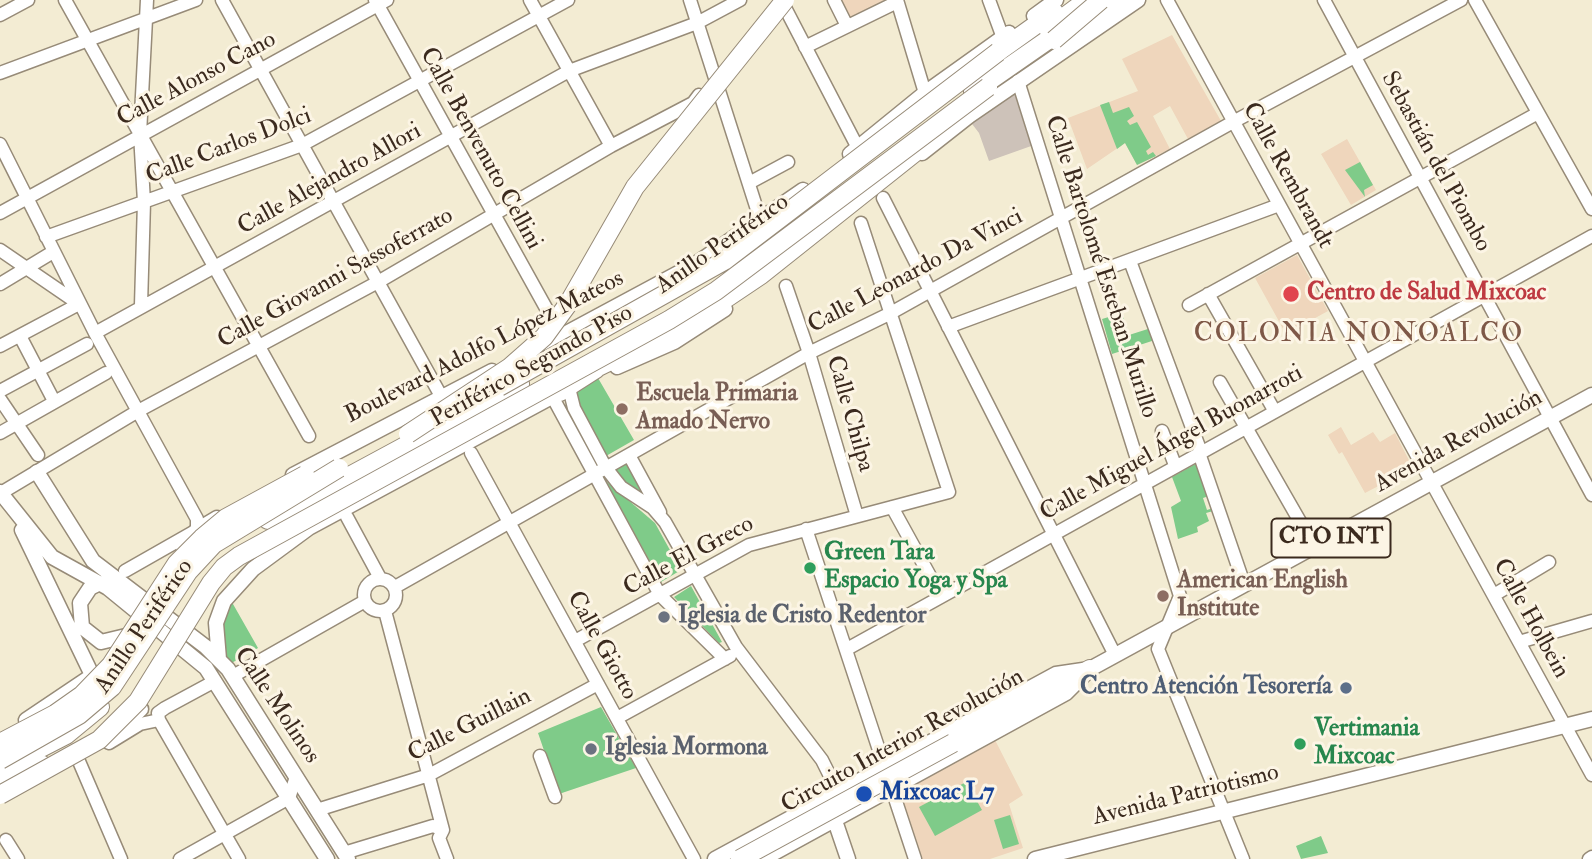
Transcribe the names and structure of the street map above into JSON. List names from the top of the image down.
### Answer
{
  "streets": {
    "highway": [
      "Anillo Periférico",
      "Periférico Segundo Piso",
      "CTO INT",
      "Circuito Interior Revolución"
    ],
    "main road": [
      "Boulevard Adolfo López Mateos",
      "Avenida Revolución",
      "Calle Molinos",
      "Avenida Patriotismo"
    ],
    "street": [
      "Calle Alonso Cano",
      "Calle Carlos Dolci",
      "Calle Benvenuto Cellini",
      "Sebastián del Piombo",
      "Calle Rembrandt",
      "Calle Alejandro Allori",
      "Calle Bartolomé Esteban Murillo",
      "Calle Leonardo Da Vinci",
      "Calle Giovanni Sassoferrato",
      "Calle Chilpa",
      "Calle Miguel Ángel Buonarroti",
      "Calle El Greco",
      "Calle Holbein",
      "Calle Giotto",
      "Calle Guillain"
    ]
  },
  "crossings": [
    ["Calle Alonso Cano", "Calle Benvenuto Cellini"],
    ["Calle Carlos Dolci", "Calle Benvenuto Cellini"],
    ["Calle Benvenuto Cellini", "Calle Alejandro Allori"],
    ["Calle Benvenuto Cellini", "Calle Giovanni Sassoferrato"],
    ["Calle Benvenuto Cellini", "Boulevard Adolfo López Mateos"],
    ["Sebastián del Piombo", "Calle Leonardo Da Vinci"],
    ["Sebastián del Piombo", "Avenida Revolución"],
    ["Sebastián del Piombo", "Calle Miguel Ángel Buonarroti"],
    ["Calle Rembrandt", "Calle Leonardo Da Vinci"],
    ["Calle Rembrandt", "Avenida Revolución"],
    ["Calle Rembrandt", "Calle Miguel Ángel Buonarroti"],
    ["Calle Rembrandt", "Calle Holbein"],
    ["Anillo Periférico", "Periférico Segundo Piso"],
    ["Calle Bartolomé Esteban Murillo", "Calle Leonardo Da Vinci"],
    ["Calle Bartolomé Esteban Murillo", "Avenida Revolución"],
    ["Calle Bartolomé Esteban Murillo", "Calle Miguel Ángel Buonarroti"],
    ["Calle Bartolomé Esteban Murillo", "Avenida Patriotismo"],
    ["Calle Leonardo Da Vinci", "Calle Chilpa"],
    ["Calle Leonardo Da Vinci", "Calle El Greco"],
    ["Calle Leonardo Da Vinci", "Calle Giotto"],
    ["Calle Giovanni Sassoferrato", "Calle Molinos"],
    ["Boulevard Adolfo López Mateos", "Periférico Segundo Piso"],
    ["Calle Chilpa", "Calle El Greco"],
    ["Avenida Revolución", "Calle Holbein"],
    ["Avenida Revolución", "Circuito Interior Revolución"],
    ["Calle El Greco", "Calle Giotto"],
    ["Calle Holbein", "Avenida Patriotismo"],
    ["Calle Giotto", "Calle Guillain"],
    ["Calle Molinos", "Calle Guillain"]
  ],
  "districts": ["COLONIA NONOALCO"],
  "places": [
    "Centro de Salud Mixcoac",
    "Escuela Primaria Amado Nervo",
    "Green Tara Espacio Yoga y Spa",
    "American English Institute",
    "Iglesia de Cristo Redentor",
    "Centro Atención Tesorería",
    "Vertimania Mixcoac",
    "Iglesia Mormona",
    "Mixcoac L7"
  ]
}
